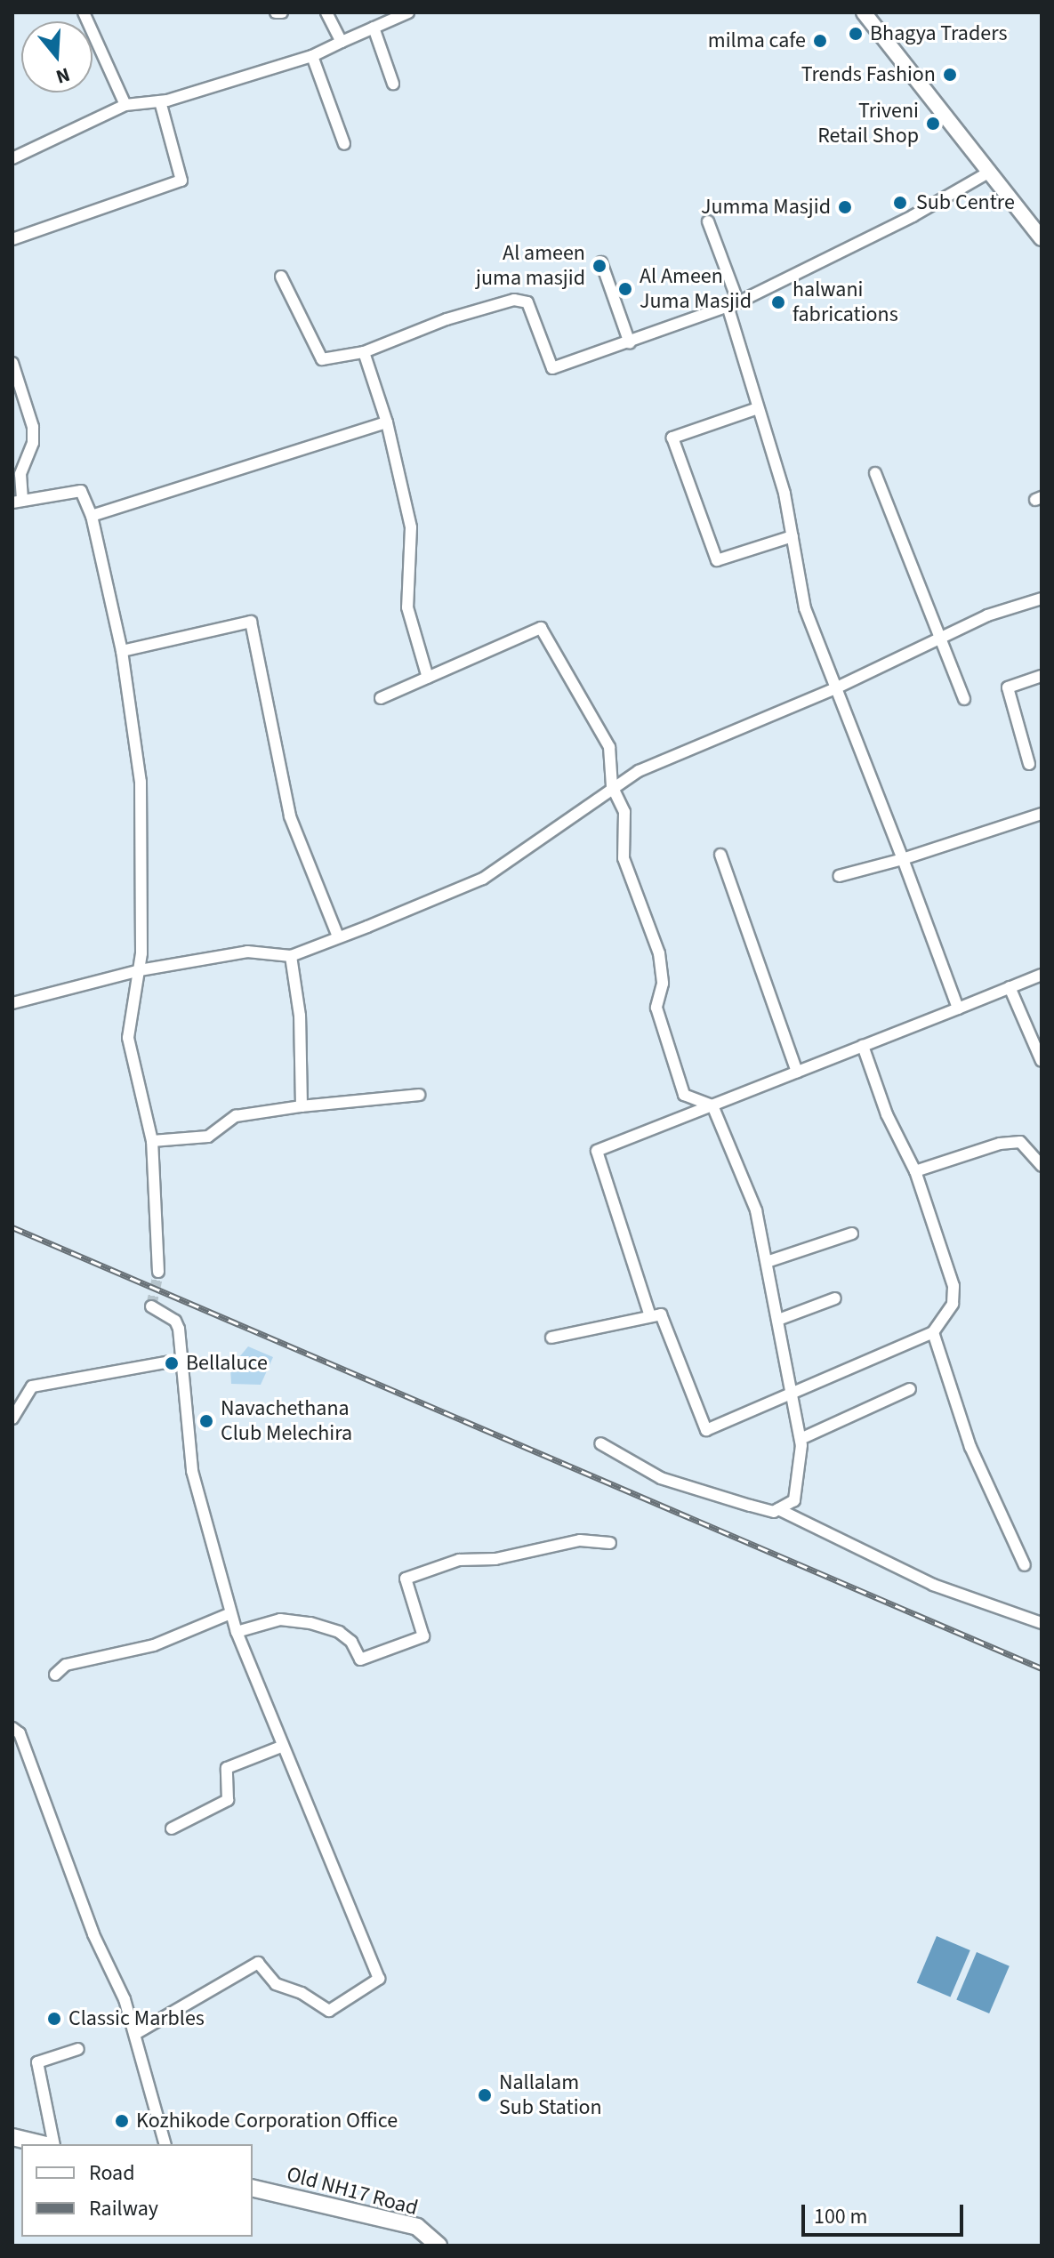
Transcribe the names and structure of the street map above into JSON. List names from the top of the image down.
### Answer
{
  "streets": {
    "main road": ["Old NH17 Road"]
  },
  "places": [
    "Bhagya Traders",
    "milma cafe",
    "Trends Fashion",
    "Triveni Retail Shop",
    "Sub Centre",
    "Jumma Masjid",
    "Al ameen juma masjid",
    "Al Ameen Juma Masjid",
    "halwani fabrications",
    "Bellaluce",
    "Navachethana Club Melechira",
    "Classic Marbles",
    "Nallalam Sub Station",
    "Kozhikode Corporation Office"
  ],
  "legend": ["Road", "Railway"],
  "scale_bar": "100 m",
  "north": "bottom"
}
